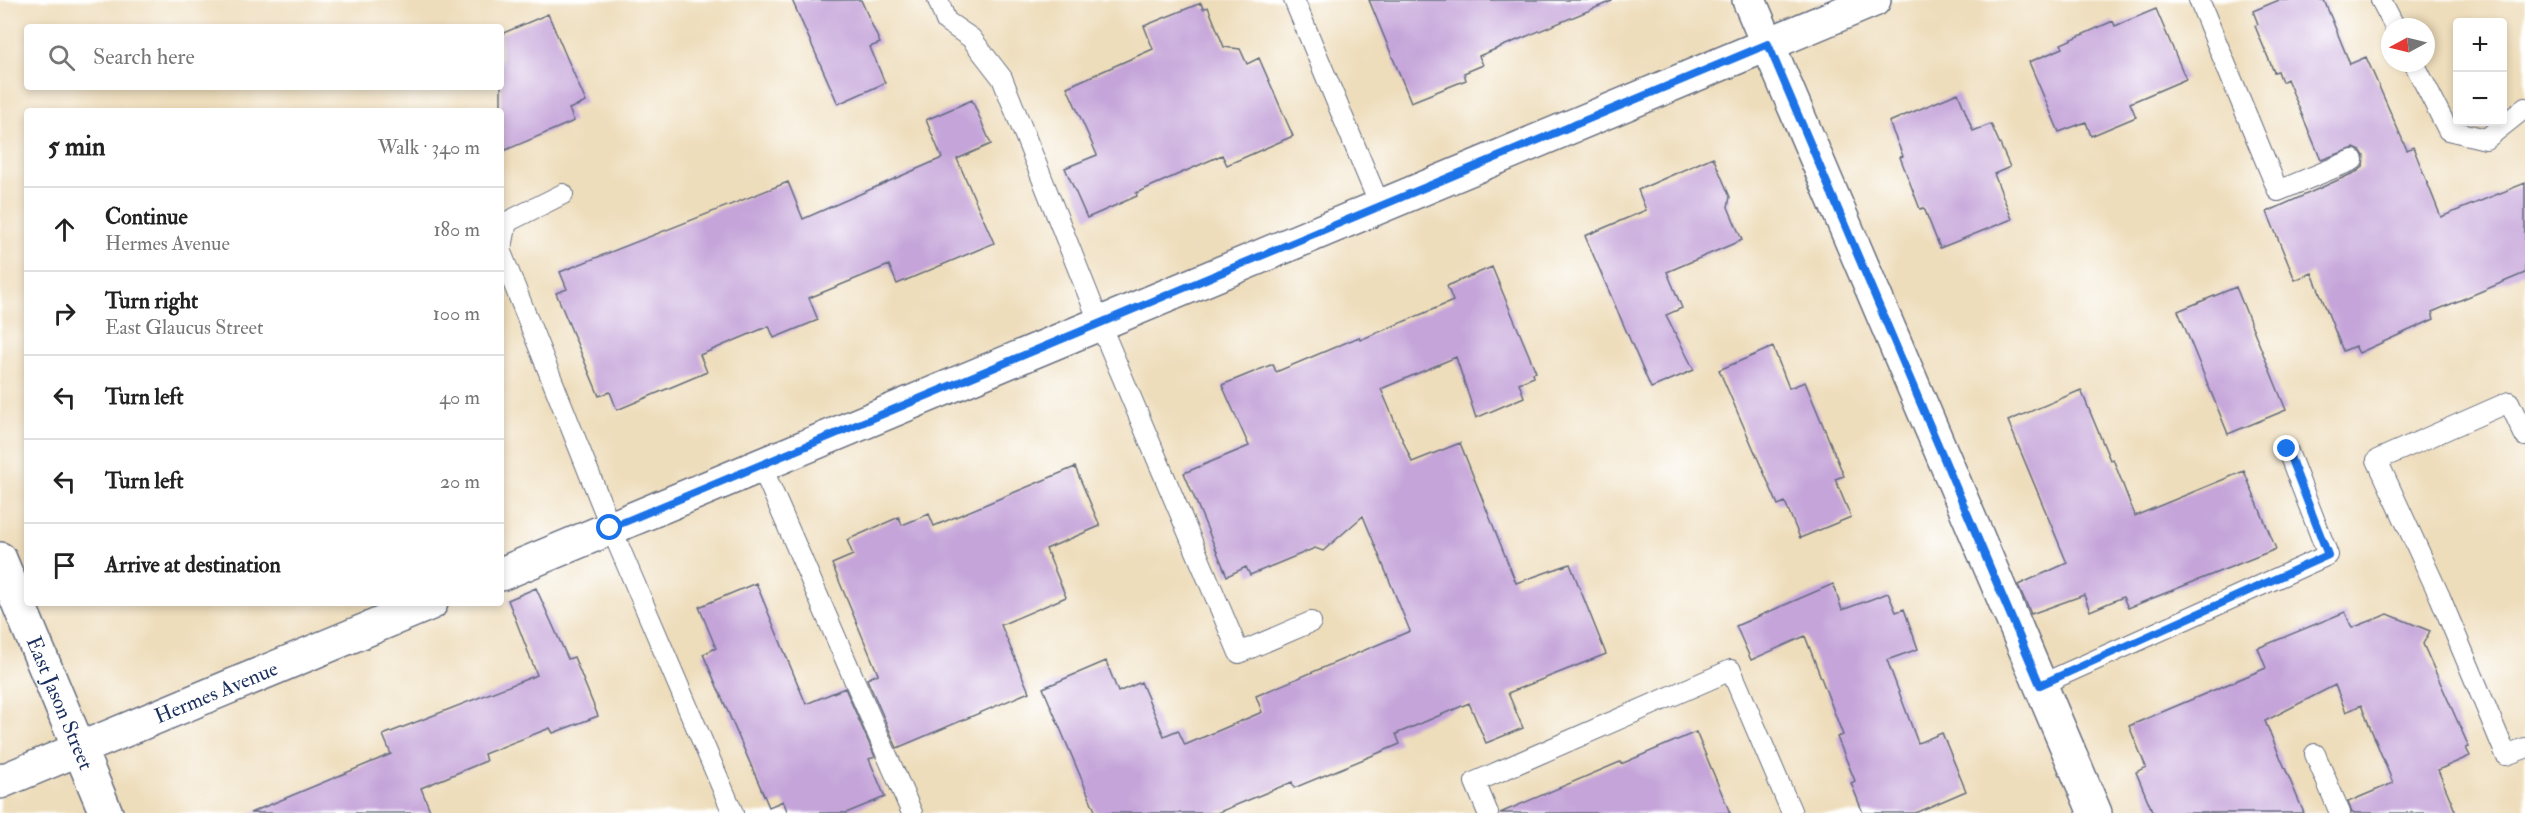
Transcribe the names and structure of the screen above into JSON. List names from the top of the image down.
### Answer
{
  "streets": {
    "street": ["Hermes Avenue", "East Jason Street"]
  },
  "crossings": [
    ["Hermes Avenue", "East Jason Street"]
  ],
  "north": "left",
  "page": {
    "map_buttons": ["+", "−"],
    "search": "Search here",
    "heading": ["5 min", "Walk · 340 m"],
    "list": [
      ["Continue", "Hermes Avenue", "180 m"],
      ["Turn right", "East Glaucus Street", "100 m"],
      ["Turn left", "40 m"],
      ["Turn left", "20 m"],
      "Arrive at destination"
    ]
  }
}
